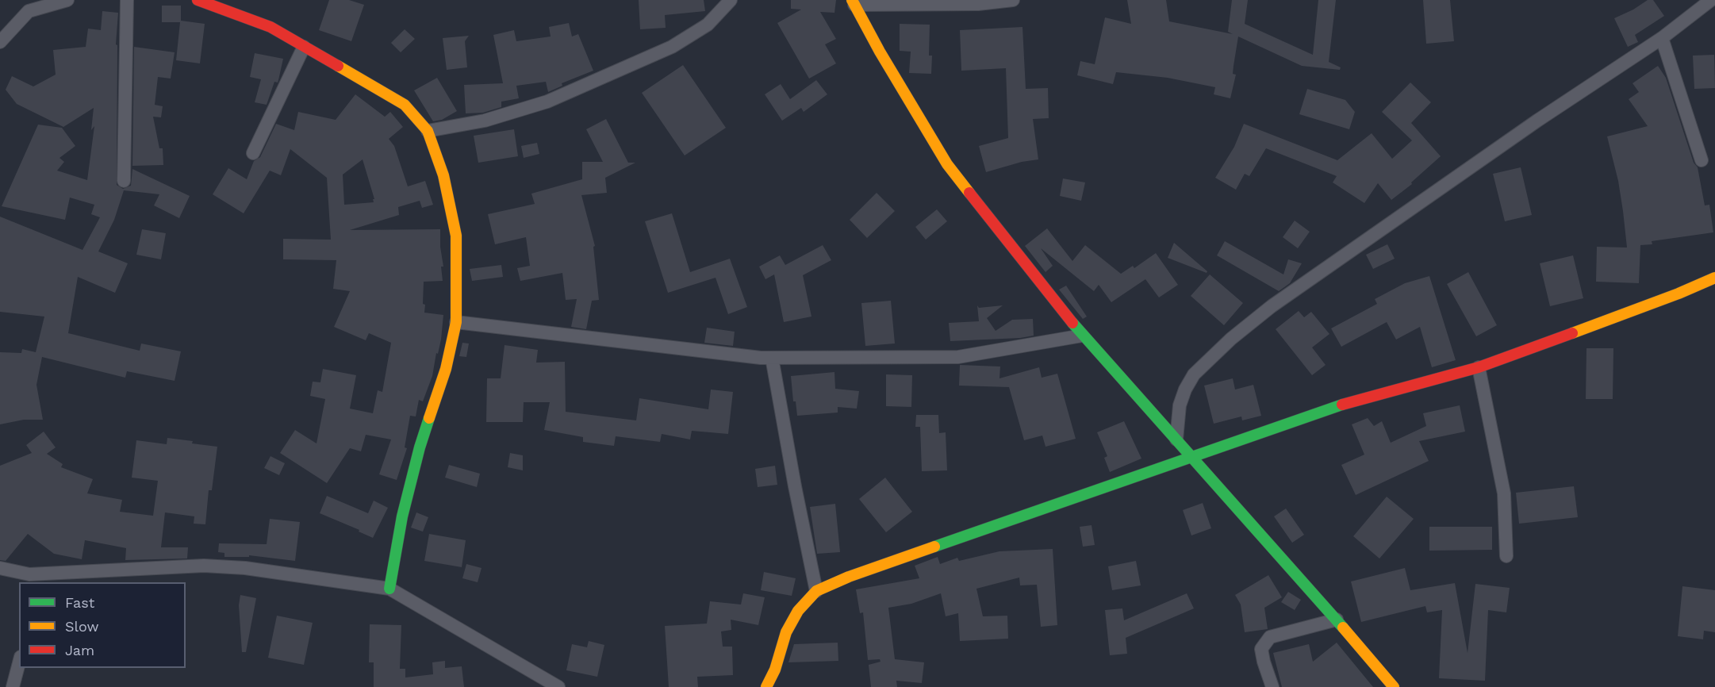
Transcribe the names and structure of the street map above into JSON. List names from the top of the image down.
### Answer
{
  "legend": ["Fast", "Slow", "Jam"]
}
